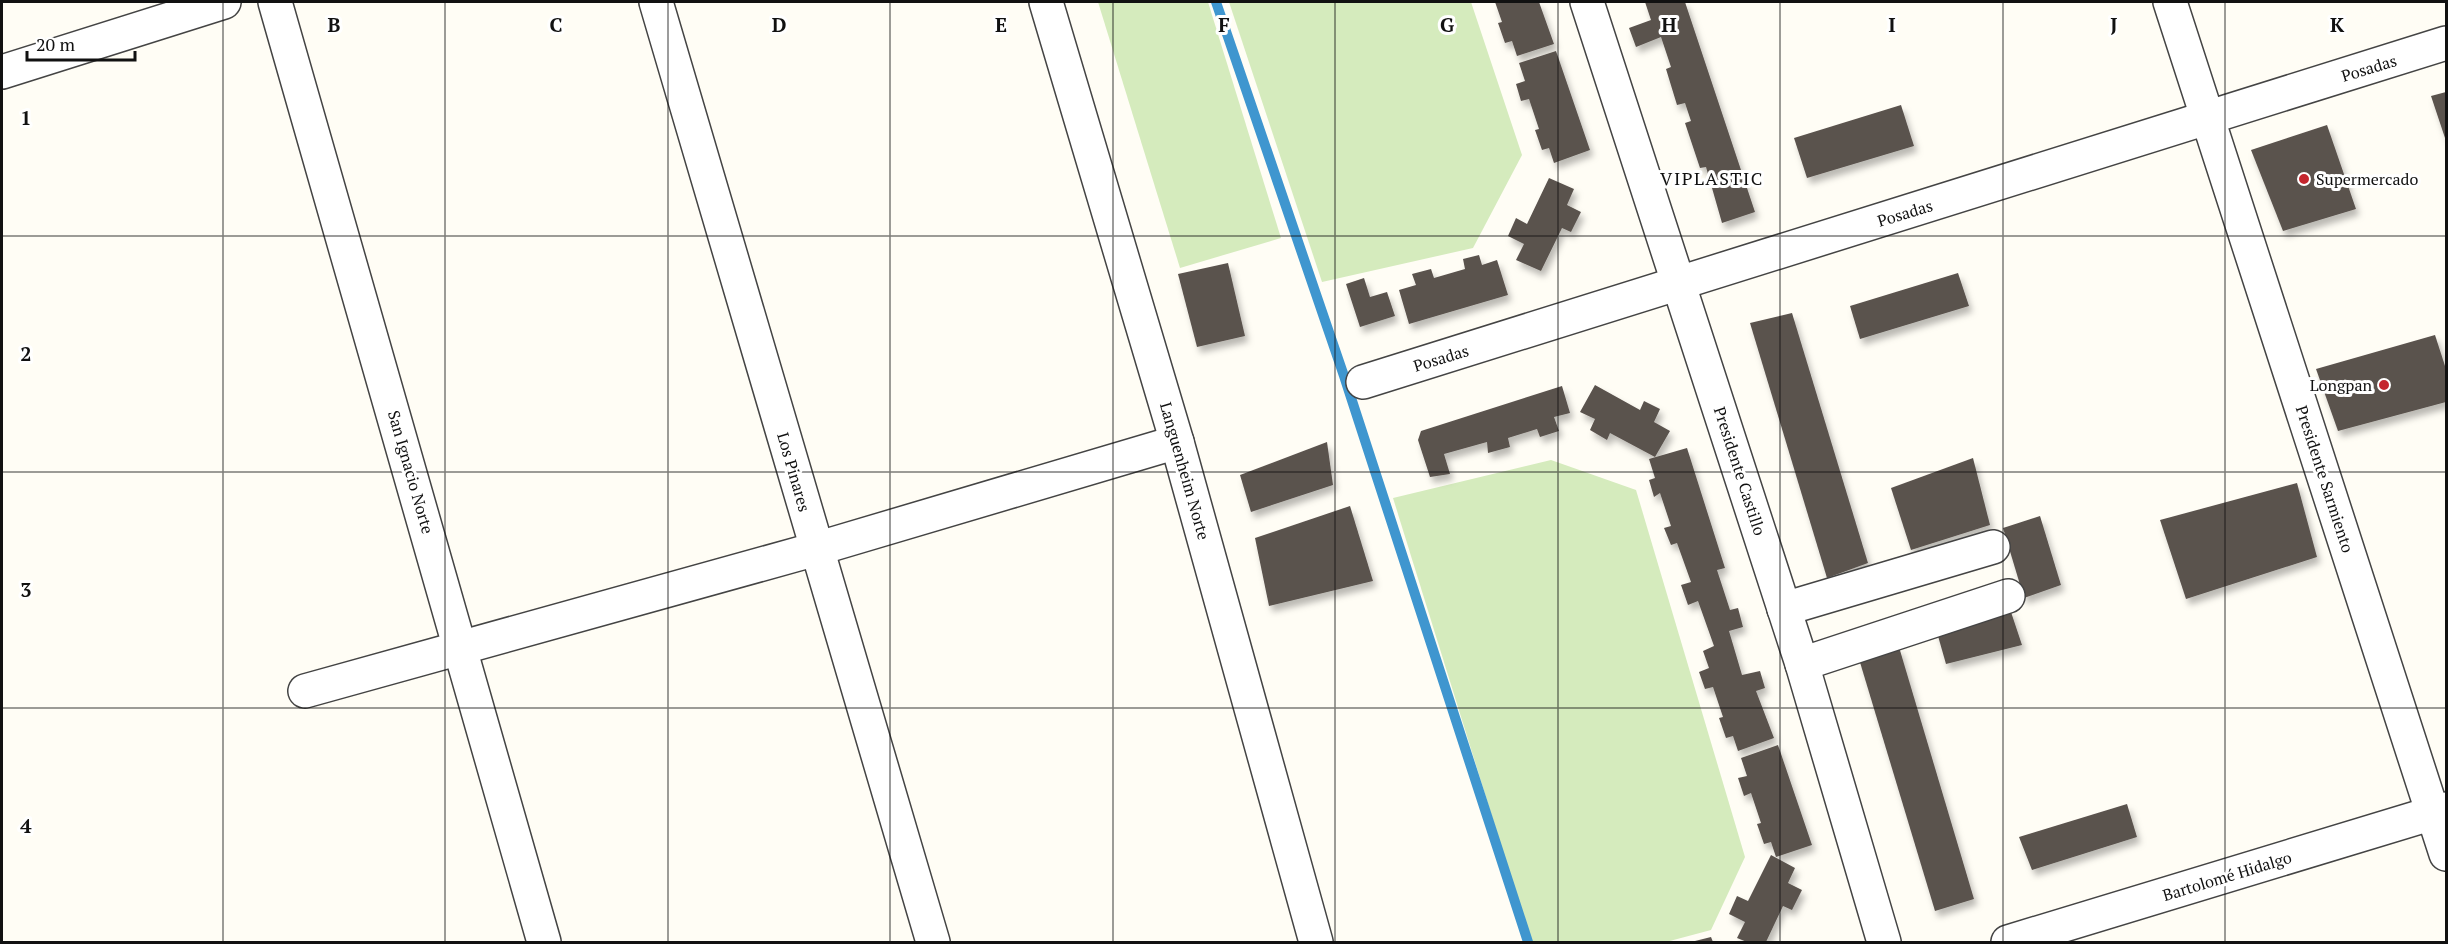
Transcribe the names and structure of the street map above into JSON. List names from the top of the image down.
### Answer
{
  "streets": {
    "street": [
      "Posadas",
      "Languenheim Norte",
      "Presidente Castillo",
      "San Ignacio Norte",
      "Los Pinares",
      "Presidente Sarmiento",
      "Bartolomé Hidalgo"
    ]
  },
  "crossings": [
    ["Posadas", "Presidente Castillo"],
    ["Posadas", "Presidente Sarmiento"],
    ["Presidente Sarmiento", "Bartolomé Hidalgo"]
  ],
  "districts": ["VIPLASTIC"],
  "places": ["Supermercado", "Longpan"],
  "scale_bar": "20 m",
  "grid": {
    "columns": [
      "B",
      "C",
      "D",
      "E",
      "F",
      "G",
      "H",
      "I",
      "J",
      "K"
    ],
    "rows": [
      "1",
      "2",
      "3",
      "4"
    ]
  }
}
